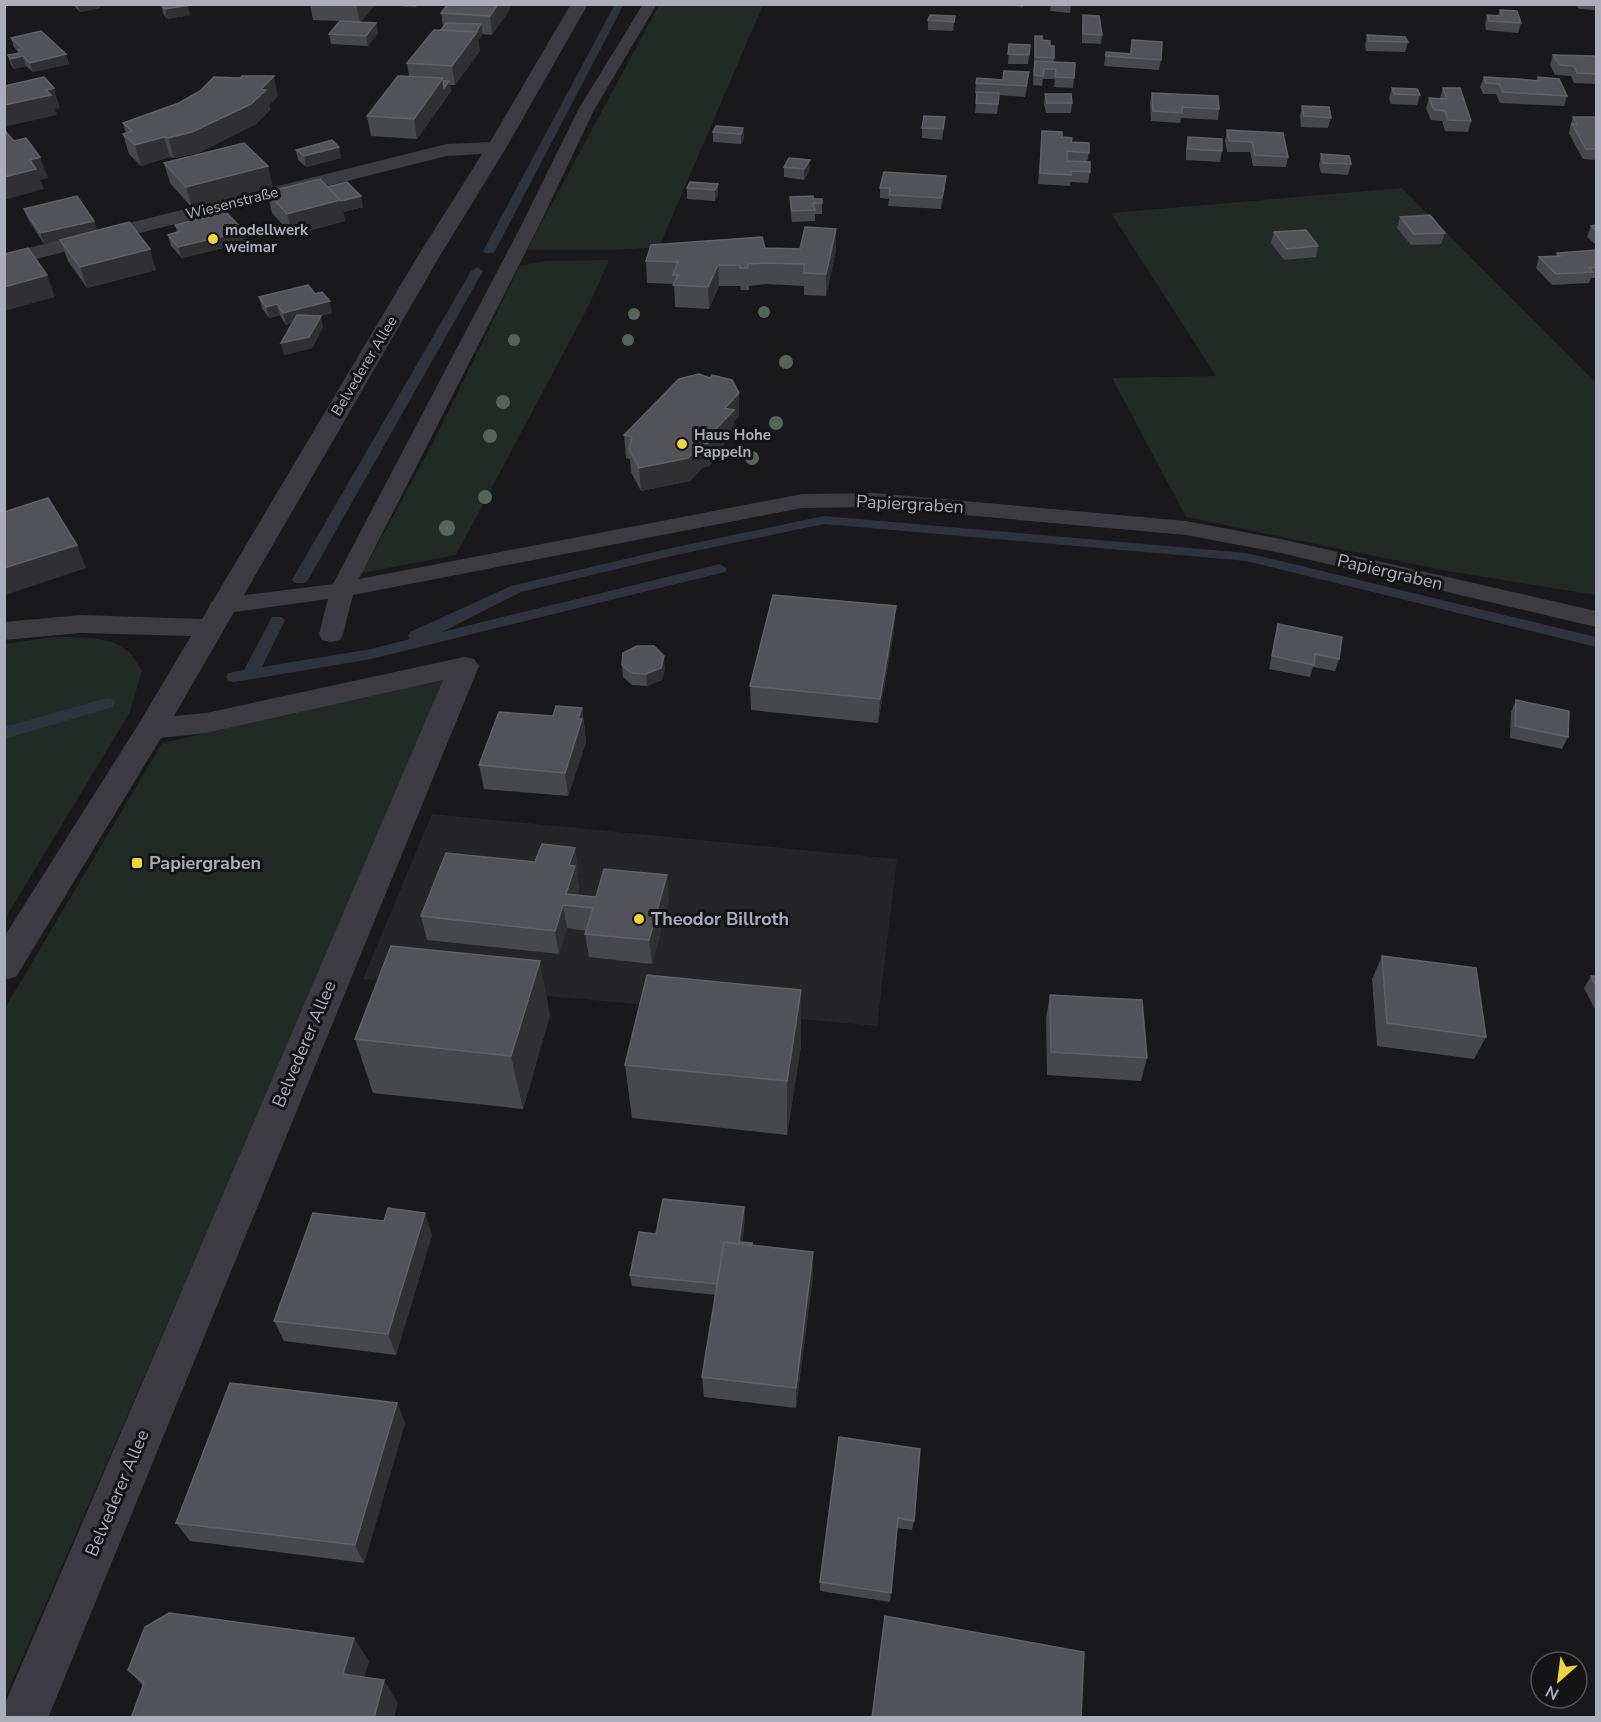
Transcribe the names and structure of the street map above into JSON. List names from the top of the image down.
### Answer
{
  "streets": {
    "street": ["Wiesenstraße", "Belvederer Allee", "Papiergraben"]
  },
  "crossings": [
    ["Wiesenstraße", "Belvederer Allee"],
    ["Belvederer Allee", "Papiergraben"]
  ],
  "places": {
    "other": ["modellwerk weimar", "Haus Hohe Pappeln", "Theodor Billroth"],
    "transit": ["Papiergraben"]
  },
  "north": "bottom left"
}
